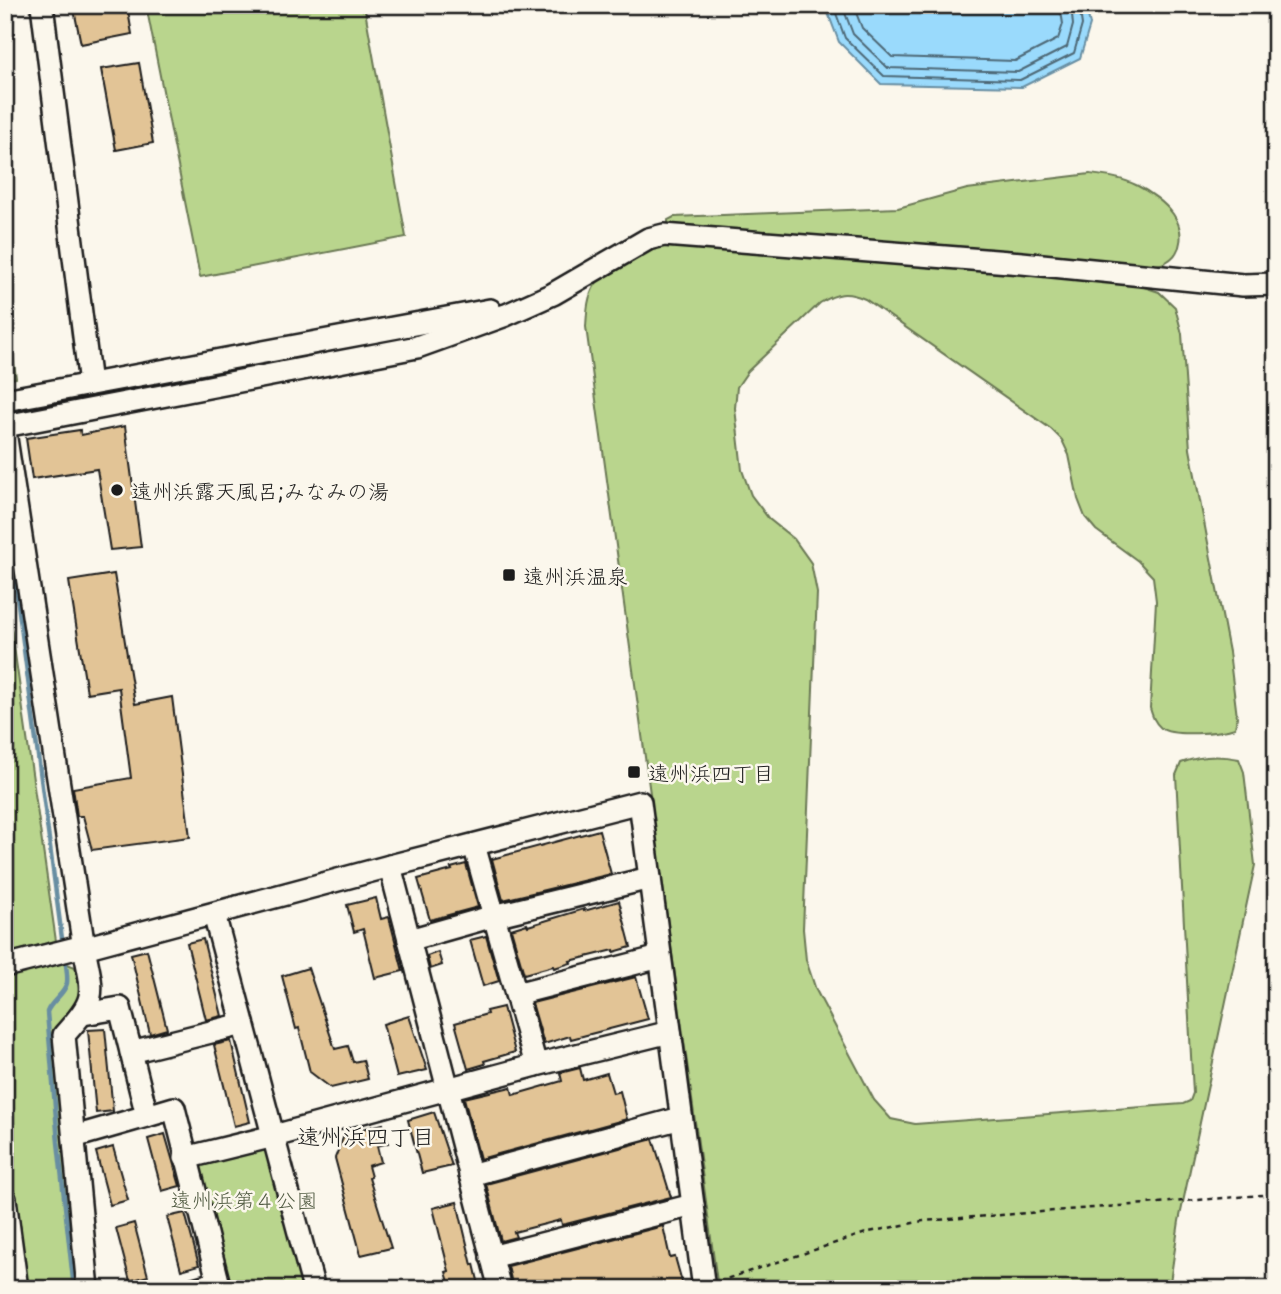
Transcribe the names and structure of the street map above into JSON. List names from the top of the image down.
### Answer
{
  "districts": ["遠州浜四丁目"],
  "parks": ["遠州浜第４公園"],
  "places": {
    "other": ["遠州浜露天風呂;みなみの湯"],
    "transit": ["遠州浜温泉", "遠州浜四丁目"]
  }
}
